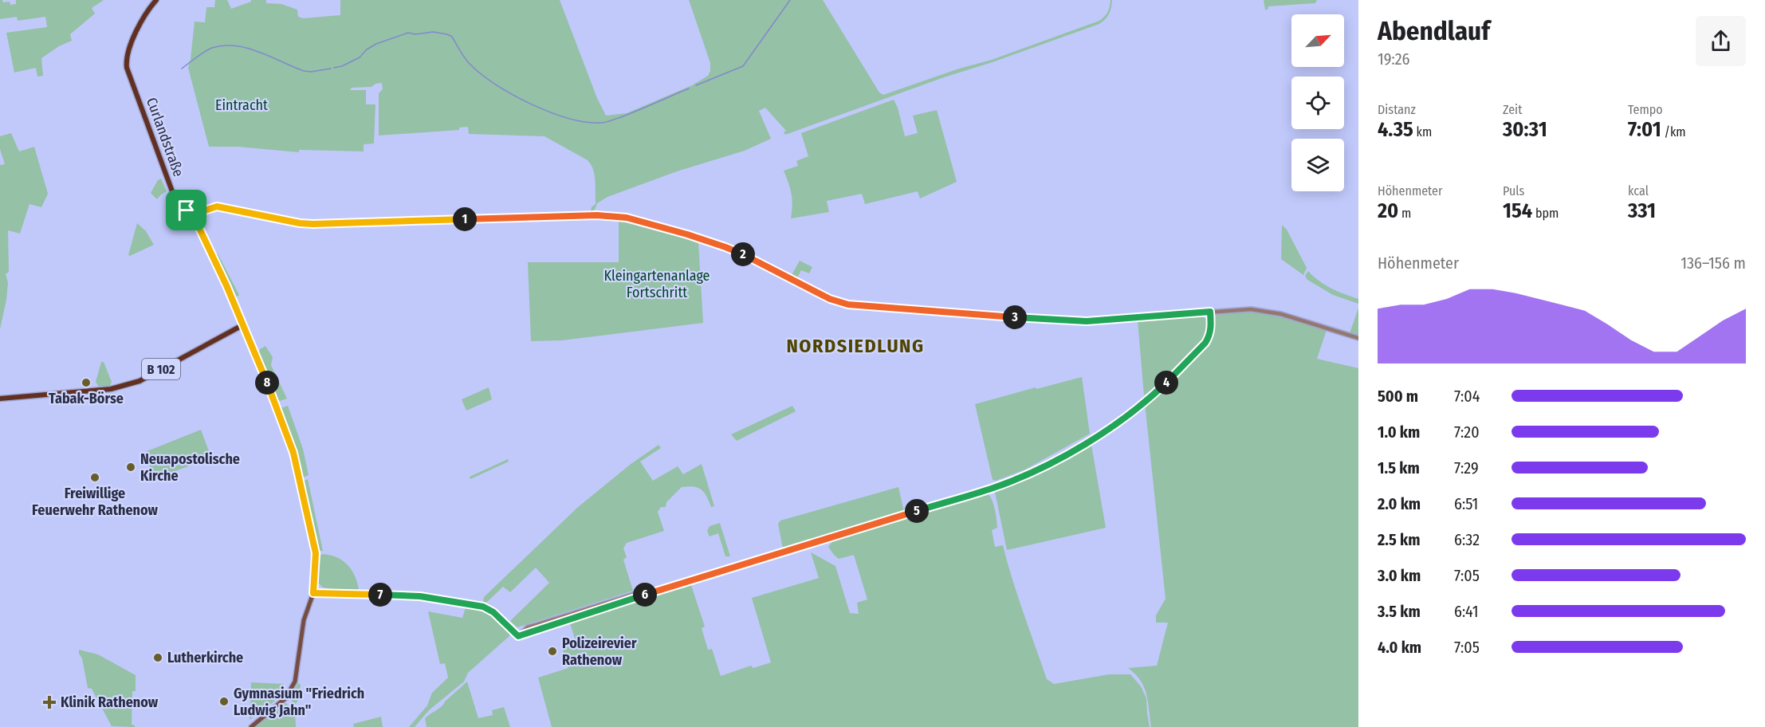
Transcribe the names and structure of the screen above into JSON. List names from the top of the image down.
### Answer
{
  "streets": {
    "main road": ["Curlandstraße", "B 102"]
  },
  "districts": ["NORDSIEDLUNG"],
  "parks": ["Eintracht", "Kleingartenanlage Fortschritt"],
  "places": {
    "other": [
      "Tabak-Börse",
      "Neuapostolische Kirche",
      "Freiwillige Feuerwehr Rathenow",
      "Polizeirevier Rathenow",
      "Lutherkirche",
      "Gymnasium \"Friedrich Ludwig Jahn\""
    ],
    "health": ["Klinik Rathenow"]
  },
  "north": "top right",
  "page": {
    "heading": ["Abendlauf", "19:26"],
    "stats": [
      ["Distanz", "4.35 km"],
      ["Zeit", "30:31"],
      ["Tempo", "7:01 /km"],
      ["Höhenmeter", "20 m"],
      ["Puls", "154 bpm"],
      ["kcal", "331"]
    ],
    "pins": [
      "1",
      "2",
      "3",
      "4",
      "8",
      "5",
      "6",
      "7"
    ],
    "chart": ["Höhenmeter", "136–156 m"],
    "list": [
      {
        "name": "500 m",
        "note": "7:04"
      },
      {
        "name": "1.0 km",
        "note": "7:20"
      },
      {
        "name": "1.5 km",
        "note": "7:29"
      },
      {
        "name": "2.0 km",
        "note": "6:51"
      },
      {
        "name": "2.5 km",
        "note": "6:32"
      },
      {
        "name": "3.0 km",
        "note": "7:05"
      },
      {
        "name": "3.5 km",
        "note": "6:41"
      },
      {
        "name": "4.0 km",
        "note": "7:05"
      }
    ]
  }
}
